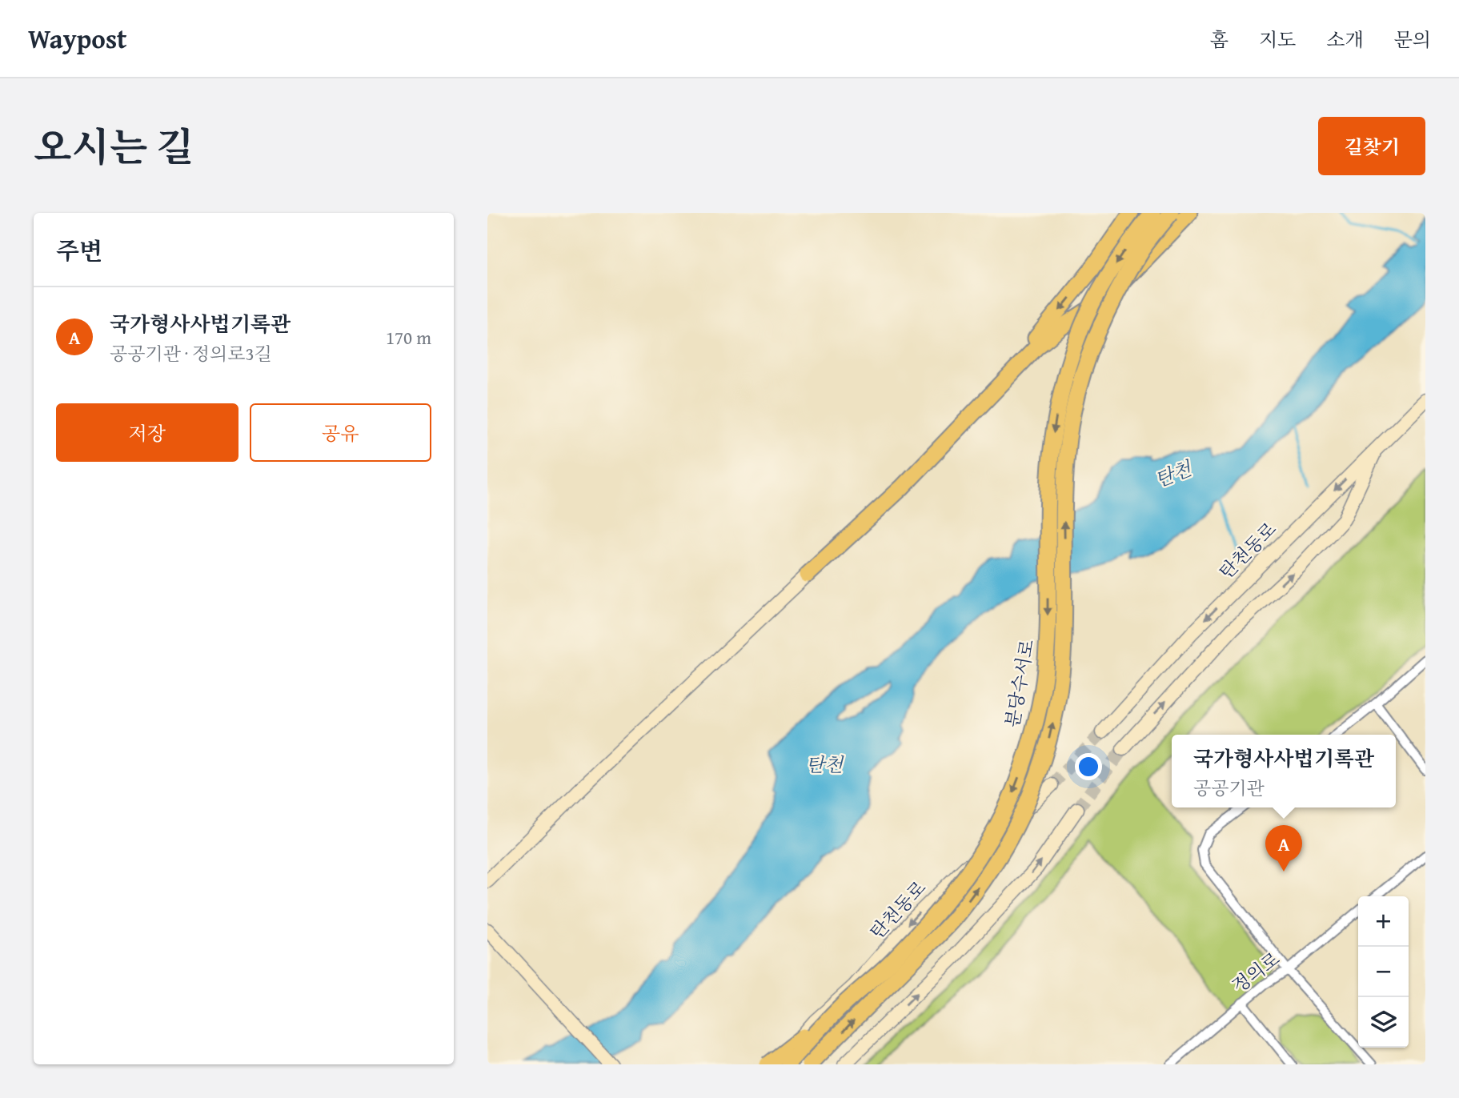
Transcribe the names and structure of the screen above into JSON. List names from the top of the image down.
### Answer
{
  "streets": {
    "highway": ["분당수서로"],
    "street": ["탄천동로", "정의로"]
  },
  "water": ["탄천"],
  "page": {
    "header": "Waypost",
    "nav": [
      "홈",
      "지도",
      "소개",
      "문의"
    ],
    "title": "오시는 길",
    "buttons": [
      "길찾기",
      ["저장", "공유"]
    ],
    "heading": "주변",
    "list": [
      {
        "mark": "A",
        "name": "국가형사사법기록관",
        "note": "공공기관 · 정의로3길",
        "value": "170 m"
      }
    ],
    "popup": ["국가형사사법기록관", "공공기관"],
    "pins": "A",
    "map_buttons": ["+", "−"]
  }
}
